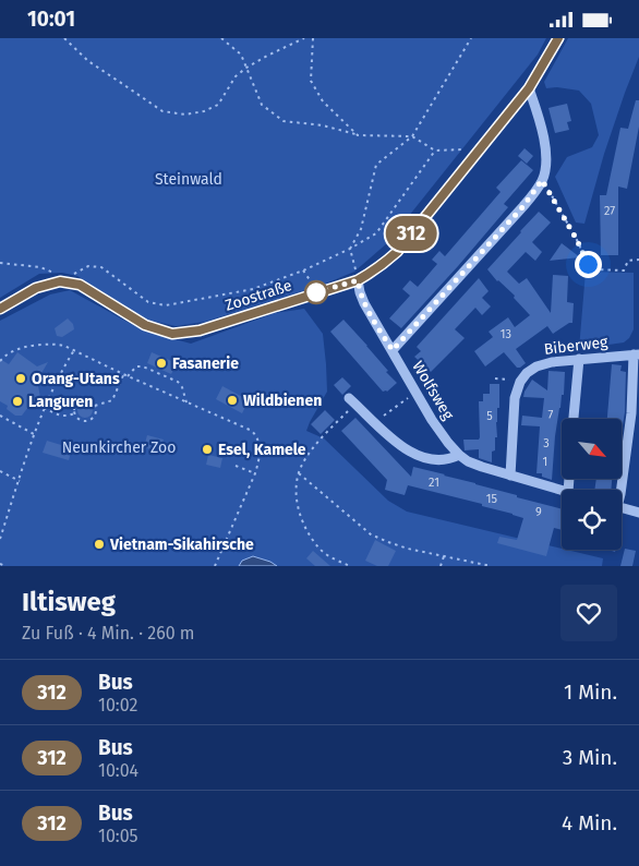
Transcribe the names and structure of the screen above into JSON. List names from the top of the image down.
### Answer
{
  "streets": {
    "street": ["Zoostraße", "Biberweg", "Wolfsweg"]
  },
  "crossings": [
    ["Zoostraße", "Wolfsweg"]
  ],
  "parks": ["Steinwald", "Neunkircher Zoo"],
  "places": [
    "Fasanerie",
    "Orang-Utans",
    "Wildbienen",
    "Languren",
    "Esel, Kamele",
    "Vietnam-Sikahirsche"
  ],
  "lines": ["bus line 312"],
  "house_numbers": [
    "27",
    "13",
    "7",
    "5",
    "3",
    "1",
    "21",
    "15",
    "9"
  ],
  "north": "bottom right",
  "page": {
    "status": "10:01",
    "on_map": "312",
    "heading": ["Iltisweg", "Zu Fuß · 4 Min. · 260 m"],
    "list": [
      {
        "mark": "312",
        "name": "Bus",
        "note": "10:02",
        "value": "1 Min."
      },
      {
        "mark": "312",
        "name": "Bus",
        "note": "10:04",
        "value": "3 Min."
      },
      {
        "mark": "312",
        "name": "Bus",
        "note": "10:05",
        "value": "4 Min."
      }
    ]
  }
}
